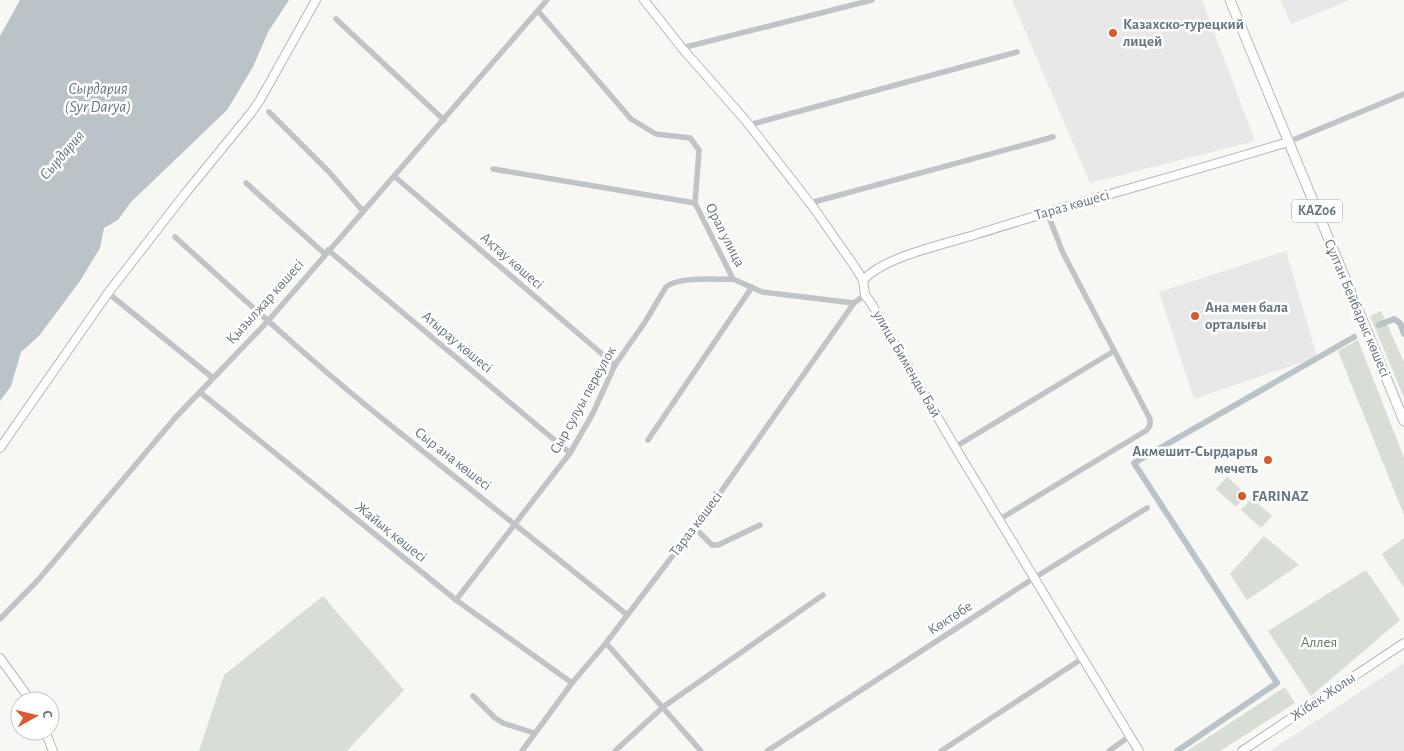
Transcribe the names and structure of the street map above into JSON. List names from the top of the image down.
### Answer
{
  "streets": {
    "main road": ["KAZ06", "Сұлтан Бейбарыс көшесі"],
    "street": [
      "Тараз көшесі",
      "Орал улица",
      "Ақтау көшесі",
      "Қызылжар көшесі",
      "Атырау көшесі",
      "улица Бименды Бай",
      "Сыр сулуы переулок",
      "Сыр ана көшесі",
      "Жайық көшесі",
      "Көктөбе",
      "Жібек Жолы"
    ]
  },
  "crossings": [
    ["Тараз көшесі", "Орал улица"],
    ["Тараз көшесі", "Сұлтан Бейбарыс көшесі"],
    ["Тараз көшесі", "улица Бименды Бай"],
    ["Тараз көшесі", "Сыр ана көшесі"],
    ["Тараз көшесі", "Жайық көшесі"],
    ["Орал улица", "Қызылжар көшесі"],
    ["Орал улица", "Сыр сулуы переулок"],
    ["Ақтау көшесі", "Қызылжар көшесі"],
    ["Ақтау көшесі", "Сыр сулуы переулок"],
    ["Қызылжар көшесі", "Атырау көшесі"],
    ["Қызылжар көшесі", "Сыр ана көшесі"],
    ["Қызылжар көшесі", "Жайық көшесі"],
    ["Атырау көшесі", "Сыр сулуы переулок"],
    ["улица Бименды Бай", "Көктөбе"],
    ["Сыр сулуы переулок", "Сыр ана көшесі"],
    ["Сыр сулуы переулок", "Жайық көшесі"]
  ],
  "water": ["Сырдария (Syr Darya)", "Сырдария"],
  "parks": ["Аллея"],
  "places": [
    "Казахско-турецкий лицей",
    "Ана мен бала орталығы",
    "Акмешит-Сырдарья мечеть",
    "FARINAZ"
  ],
  "north": "right"
}
